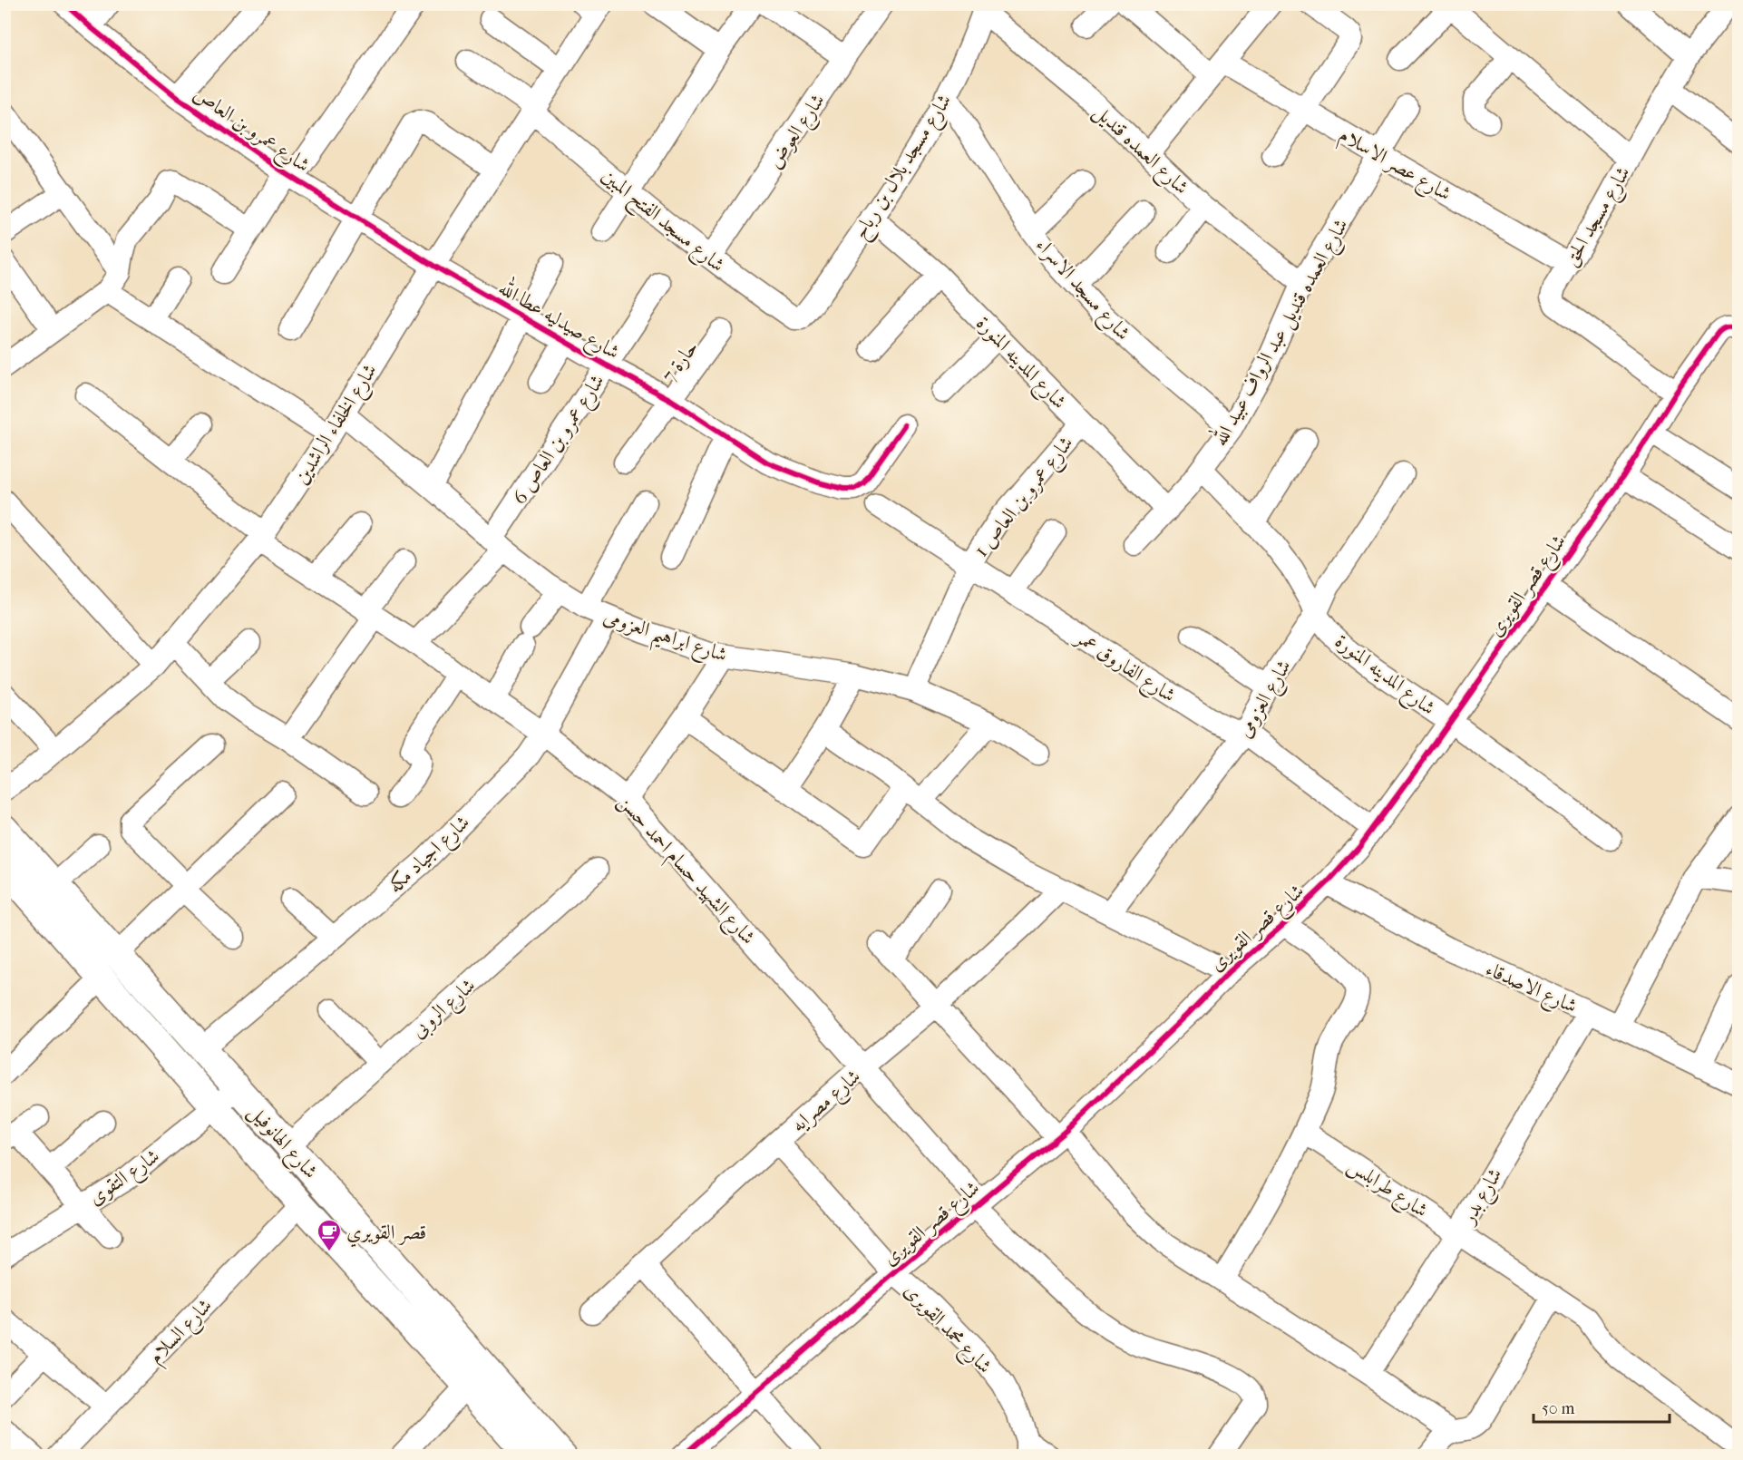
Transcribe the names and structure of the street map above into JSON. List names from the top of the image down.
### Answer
{
  "streets": {
    "street": [
      "شارع عمرو بن العاص",
      "شارع العوض",
      "شارع العمده قنديل",
      "شارع عصر الاسلام",
      "شارع مسجد بلال بن رباح",
      "شارع مسجد الحق",
      "شارع مسجد الفتح المبين",
      "شارع مسجد الاسراء",
      "شارع صيدليه عطا الله",
      "شارع العمده قنديل عبد الرواف عبيد الله",
      "حارة 7",
      "شارع المدينه المنورة",
      "شارع الخلفاء الراشدين",
      "شارع عمرو بن العاص 6",
      "شارع عمرو بن العاص 1",
      "شارع قصر القويرى",
      "شارع ابراهيم العزومى",
      "شارع الفاروق عمر",
      "شارع العزومى",
      "شارع اجياد مكه",
      "شارع الشهيد حسام احمد حسن",
      "شارع الاصدقاء",
      "شارع الروبى",
      "شارع مصرايه",
      "شارع الهانوفيل",
      "شارع التقوى",
      "شارع طرابلس",
      "شارع بدر",
      "شارع محمد القويرى",
      "شارع السلام"
    ]
  },
  "crossings": [
    ["شارع عمرو بن العاص", "شارع صيدليه عطا الله"],
    ["شارع عمرو بن العاص", "شارع الخلفاء الراشدين"],
    ["شارع العوض", "شارع مسجد الفتح المبين"],
    ["شارع العمده قنديل", "شارع مسجد بلال بن رباح"],
    ["شارع العمده قنديل", "شارع العمده قنديل عبد الرواف عبيد الله"],
    ["شارع عصر الاسلام", "شارع مسجد الحق"],
    ["شارع عصر الاسلام", "شارع العمده قنديل عبد الرواف عبيد الله"],
    ["شارع مسجد بلال بن رباح", "شارع مسجد الفتح المبين"],
    ["شارع مسجد بلال بن رباح", "شارع مسجد الاسراء"],
    ["شارع مسجد بلال بن رباح", "شارع المدينه المنورة"],
    ["شارع مسجد الحق", "شارع قصر القويرى"],
    ["شارع مسجد الفتح المبين", "شارع الخلفاء الراشدين"],
    ["شارع مسجد الاسراء", "شارع العمده قنديل عبد الرواف عبيد الله"],
    ["شارع صيدليه عطا الله", "حارة 7"],
    ["شارع صيدليه عطا الله", "شارع الخلفاء الراشدين"],
    ["شارع صيدليه عطا الله", "شارع عمرو بن العاص 6"],
    ["شارع العمده قنديل عبد الرواف عبيد الله", "شارع المدينه المنورة"],
    ["شارع المدينه المنورة", "شارع عمرو بن العاص 1"],
    ["شارع المدينه المنورة", "شارع قصر القويرى"],
    ["شارع المدينه المنورة", "شارع العزومى"],
    ["شارع الخلفاء الراشدين", "شارع ابراهيم العزومى"],
    ["شارع الخلفاء الراشدين", "شارع الشهيد حسام احمد حسن"],
    ["شارع عمرو بن العاص 6", "شارع ابراهيم العزومى"],
    ["شارع عمرو بن العاص 6", "شارع الشهيد حسام احمد حسن"],
    ["شارع عمرو بن العاص 1", "شارع ابراهيم العزومى"],
    ["شارع عمرو بن العاص 1", "شارع الفاروق عمر"],
    ["شارع قصر القويرى", "شارع الفاروق عمر"],
    ["شارع قصر القويرى", "شارع الشهيد حسام احمد حسن"],
    ["شارع قصر القويرى", "شارع الاصدقاء"],
    ["شارع قصر القويرى", "شارع محمد القويرى"],
    ["شارع ابراهيم العزومى", "شارع اجياد مكه"],
    ["شارع الفاروق عمر", "شارع العزومى"],
    ["شارع اجياد مكه", "شارع الشهيد حسام احمد حسن"],
    ["شارع اجياد مكه", "شارع الهانوفيل"],
    ["شارع الشهيد حسام احمد حسن", "شارع مصرايه"],
    ["شارع الاصدقاء", "شارع بدر"],
    ["شارع الروبى", "شارع الهانوفيل"],
    ["شارع مصرايه", "شارع محمد القويرى"],
    ["شارع الهانوفيل", "شارع التقوى"],
    ["شارع الهانوفيل", "شارع السلام"],
    ["شارع طرابلس", "شارع بدر"]
  ],
  "places": {
    "cafe": ["قصر القويري"]
  },
  "scale_bar": "50 m"
}
